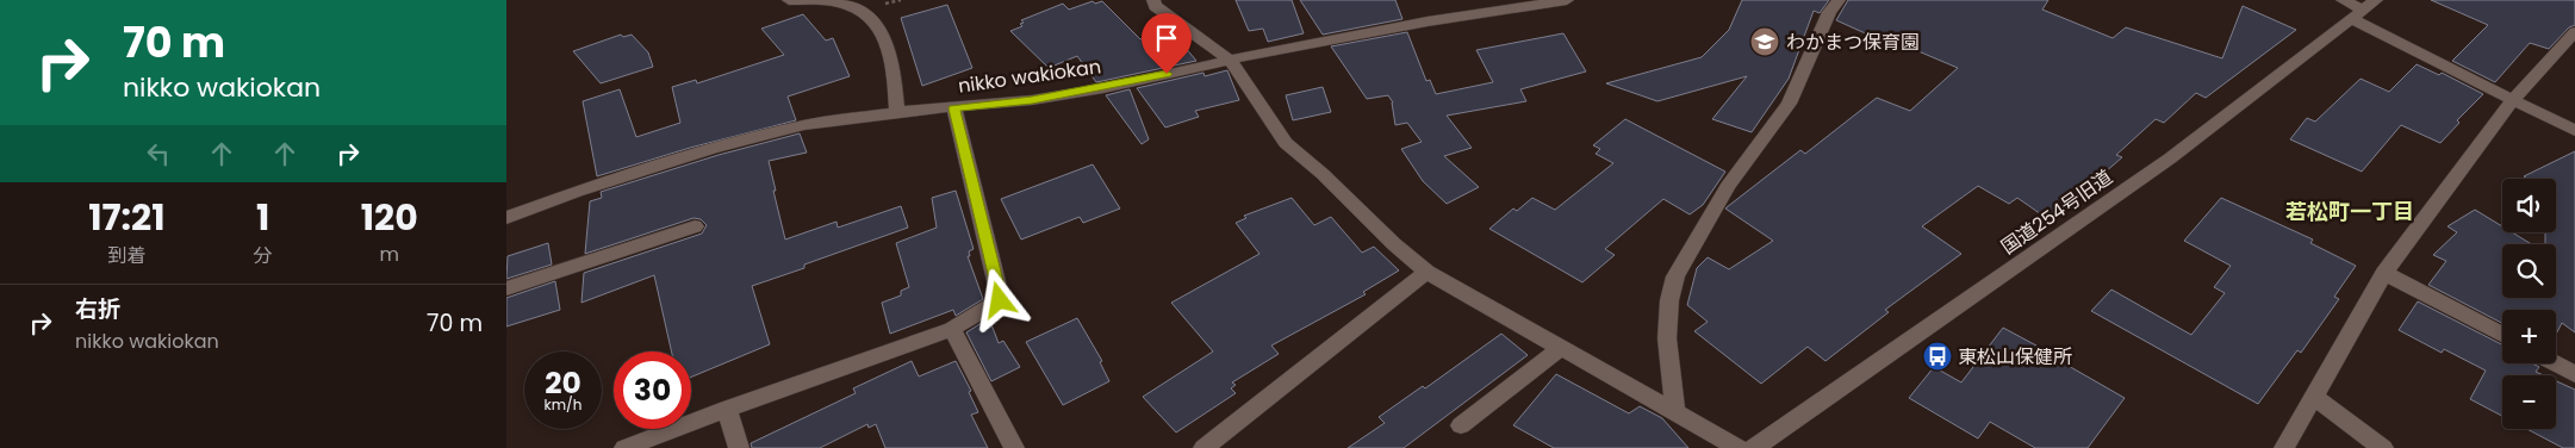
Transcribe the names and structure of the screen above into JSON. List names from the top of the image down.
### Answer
{
  "streets": {
    "street": ["nikko wakiokan", "国道254号旧道"]
  },
  "districts": ["若松町一丁目"],
  "places": {
    "school or university": ["わかまつ保育園"],
    "bus stop": ["東松山保健所"]
  },
  "page": {
    "turn": ["70 m", "nikko wakiokan"],
    "map_buttons": ["+", "−"],
    "eta": [
      "17:21",
      "到着",
      "1",
      "分",
      "120",
      "m"
    ],
    "list": [
      {
        "name": "右折",
        "note": "nikko wakiokan",
        "value": "70 m"
      }
    ],
    "speed": "20 km/h",
    "limit": "30"
  }
}
